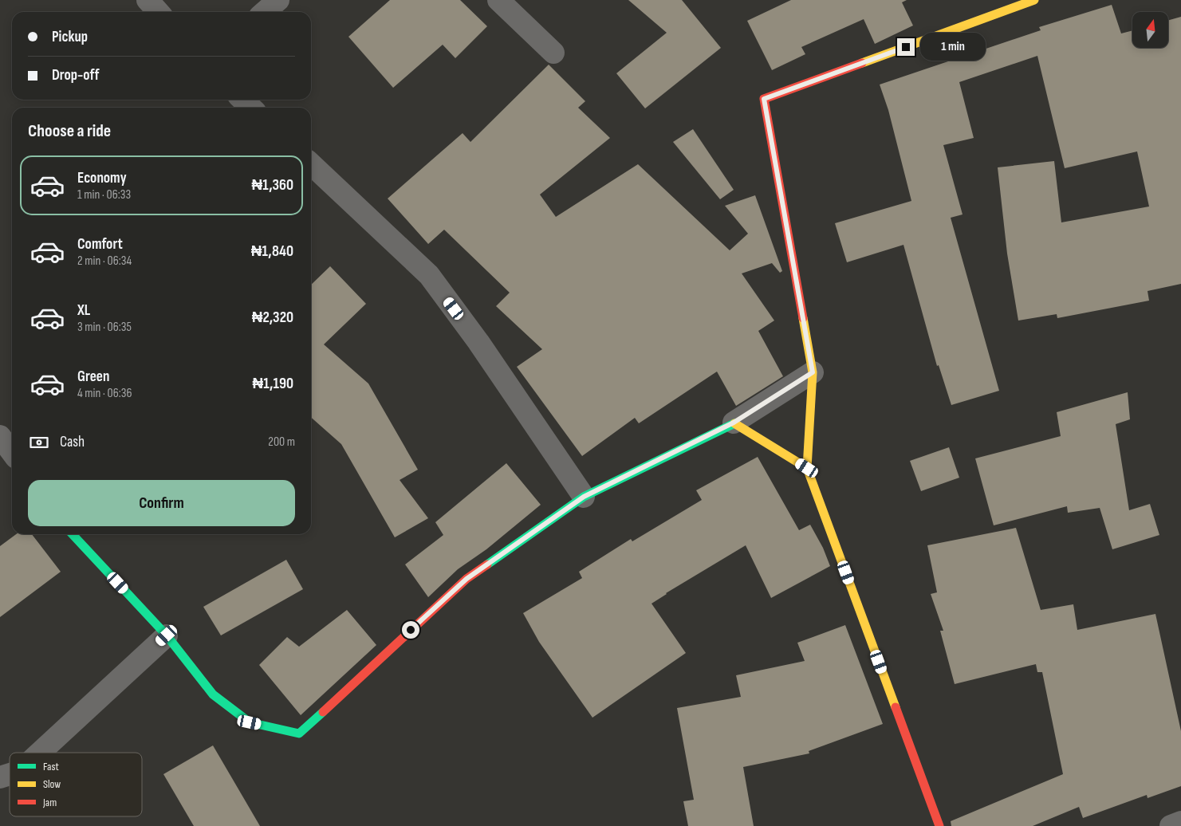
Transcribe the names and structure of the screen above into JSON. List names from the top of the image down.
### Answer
{
  "legend": ["Fast", "Slow", "Jam"],
  "north": "top",
  "page": {
    "banner": ["Pickup", "Drop-off"],
    "bubble": "1 min",
    "heading": "Choose a ride",
    "list": [
      {
        "name": "Economy",
        "note": "1 min · 06:33",
        "value": "₦1,360"
      },
      {
        "name": "Comfort",
        "note": "2 min · 06:34",
        "value": "₦1,840"
      },
      {
        "name": "XL",
        "note": "3 min · 06:35",
        "value": "₦2,320"
      },
      {
        "name": "Green",
        "note": "4 min · 06:36",
        "value": "₦1,190"
      }
    ],
    "pay": ["Cash", "200 m"],
    "buttons": "Confirm"
  }
}
